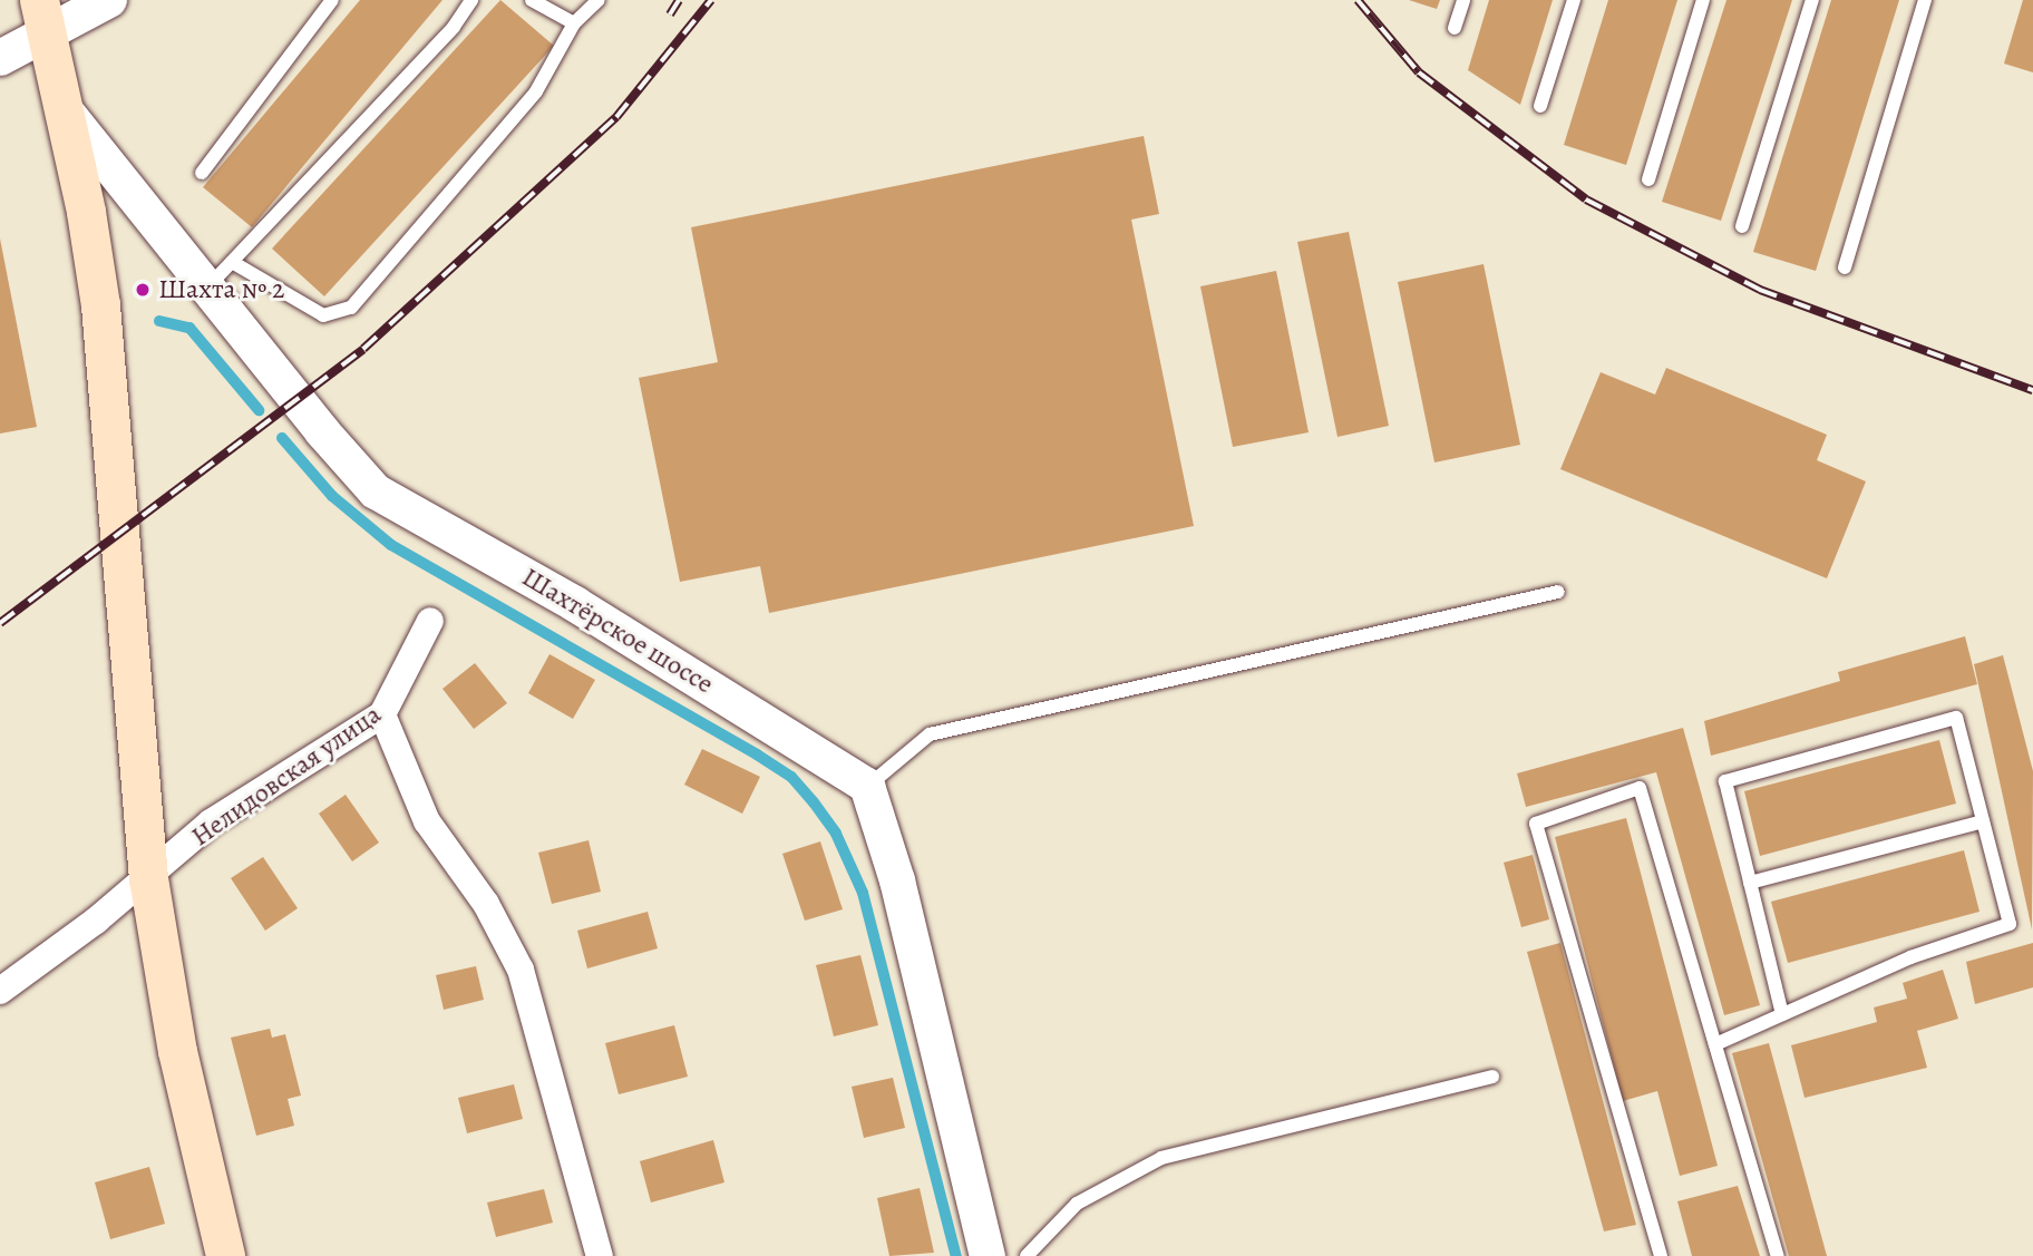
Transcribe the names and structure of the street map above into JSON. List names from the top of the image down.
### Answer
{
  "streets": {
    "street": ["Шахтёрское шоссе", "Нелидовская улица"]
  },
  "places": ["Шахта № 2"]
}
